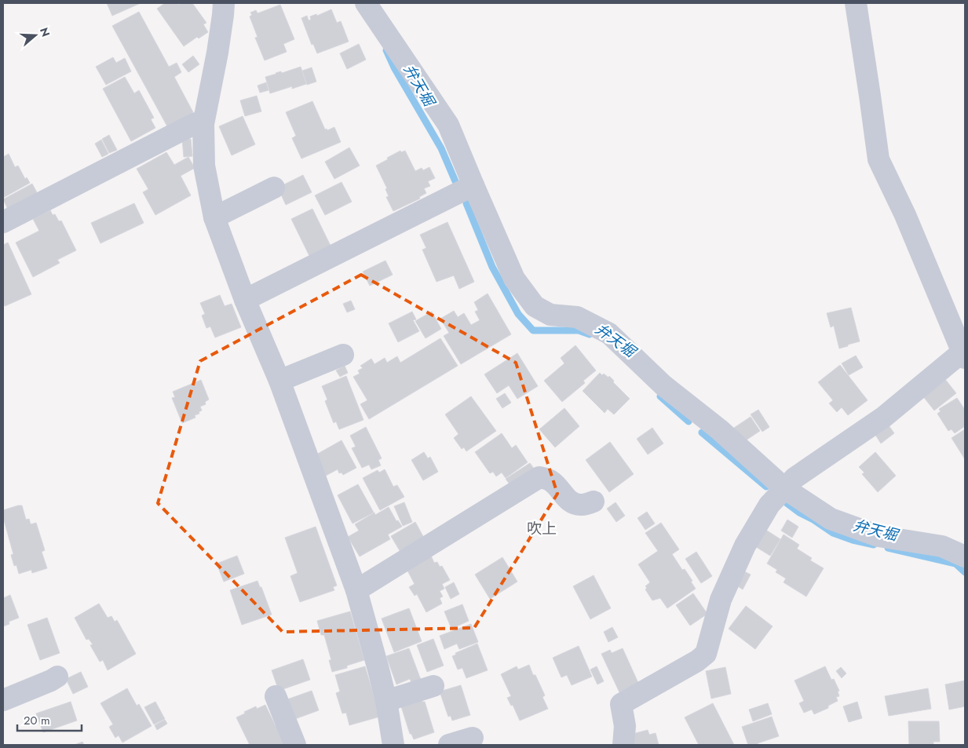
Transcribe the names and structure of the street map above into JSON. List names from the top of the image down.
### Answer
{
  "districts": ["吹上"],
  "water": ["弁天堀"],
  "scale_bar": "20 m",
  "north": "right"
}
